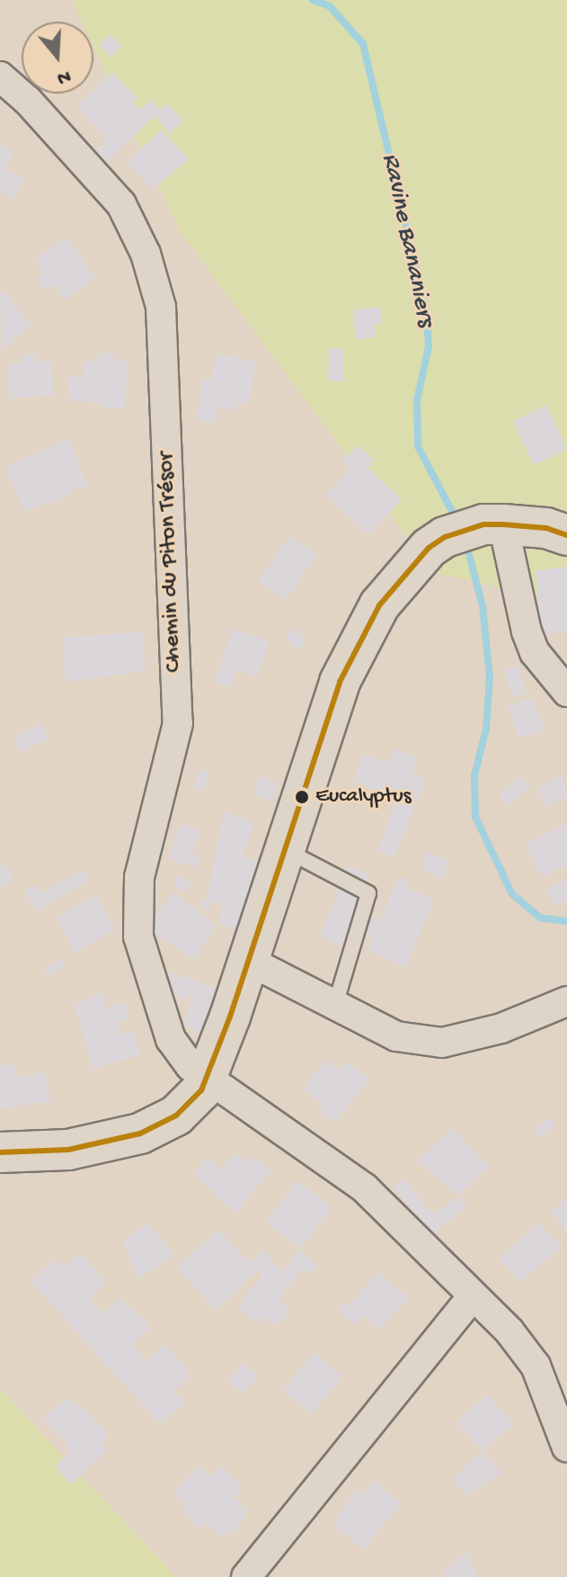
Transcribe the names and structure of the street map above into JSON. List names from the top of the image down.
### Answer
{
  "streets": {
    "street": ["Chemin du Piton Trésor"]
  },
  "water": ["Ravine Bananiers"],
  "places": ["Eucalyptus"],
  "north": "bottom"
}
